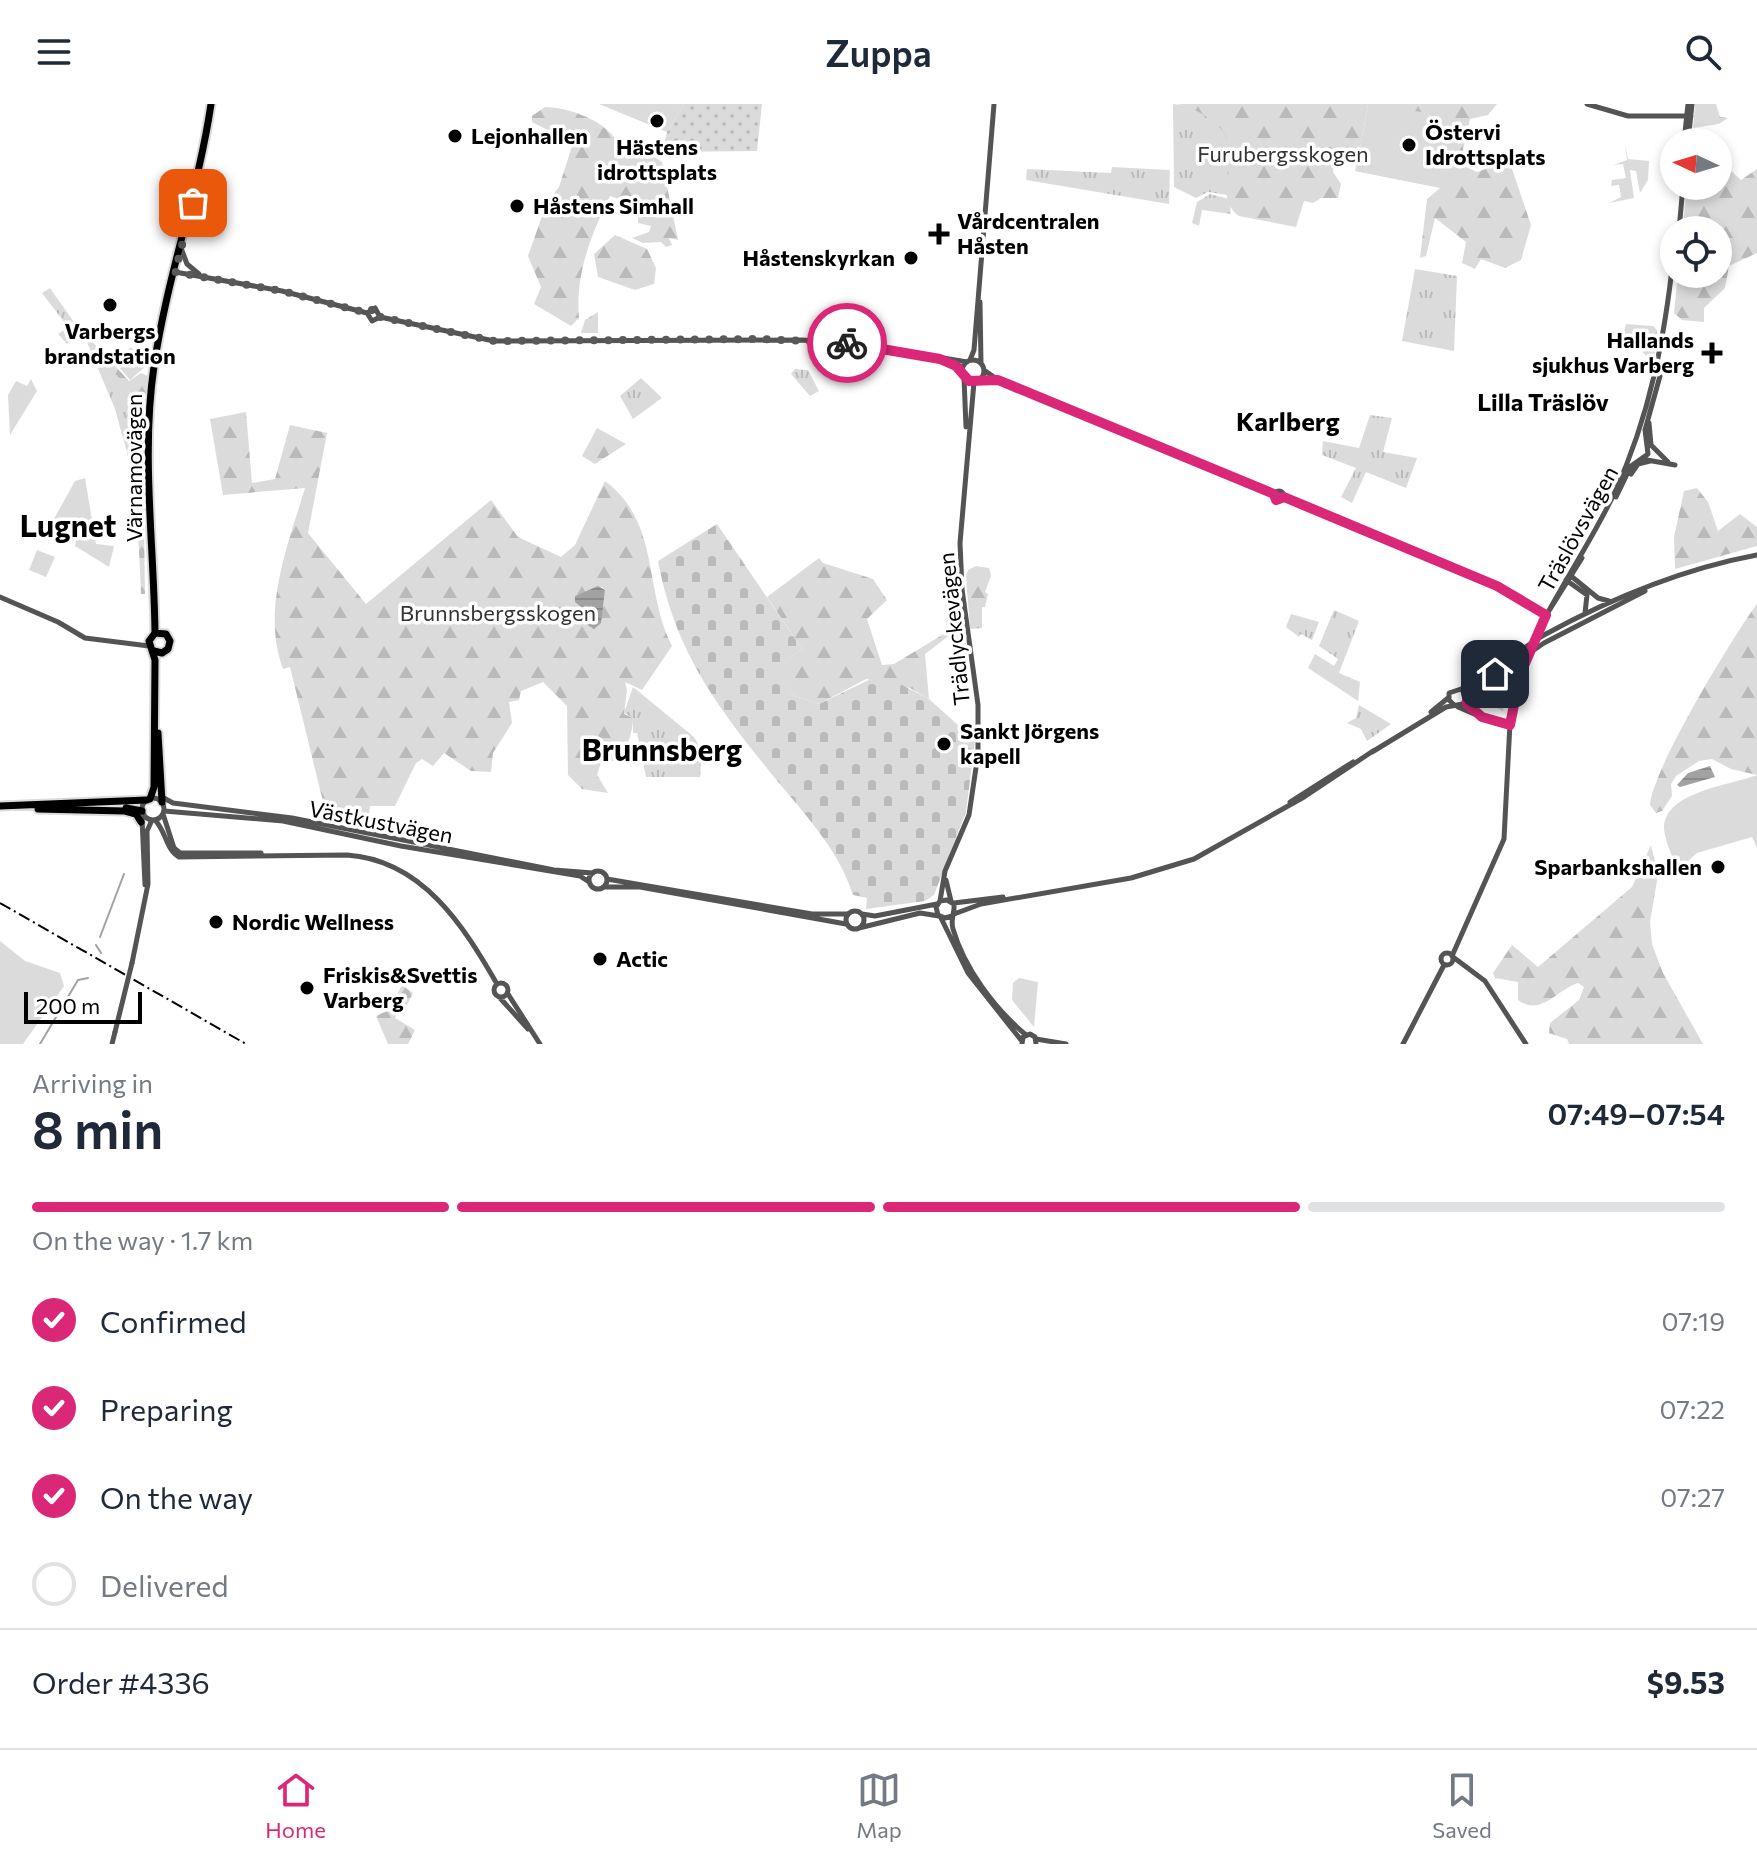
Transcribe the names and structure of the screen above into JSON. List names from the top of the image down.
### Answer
{
  "streets": {
    "main road": ["Värnamovägen"],
    "street": ["Träslövsvägen", "Trädlyckevägen", "Västkustvägen"]
  },
  "districts": [
    "Lilla Träslöv",
    "Karlberg",
    "Lugnet",
    "Brunnsberg"
  ],
  "parks": ["Furubergsskogen", "Brunnsbergsskogen"],
  "places": {
    "other": [
      "Hästens idrottsplats",
      "Lejonhallen",
      "Östervi Idrottsplats",
      "Håstens Simhall",
      "Håstenskyrkan",
      "Varbergs brandstation",
      "Sankt Jörgens kapell",
      "Sparbankshallen",
      "Nordic Wellness",
      "Actic",
      "Friskis&Svettis Varberg"
    ],
    "health": ["Vårdcentralen Håsten", "Hallands sjukhus Varberg"]
  },
  "scale_bar": "200 m",
  "north": "left",
  "page": {
    "header": "Zuppa",
    "scale": "200 m",
    "heading": ["8 min", "Arriving in", "07:49–07:54"],
    "panel": ["Order #4336", "$9.53"],
    "bar": "On the way · 1.7 km",
    "list": [
      ["Confirmed", "07:19"],
      ["Preparing", "07:22"],
      ["On the way", "07:27"],
      "Delivered"
    ],
    "tabs": ["Home", "Map", "Saved"]
  }
}
